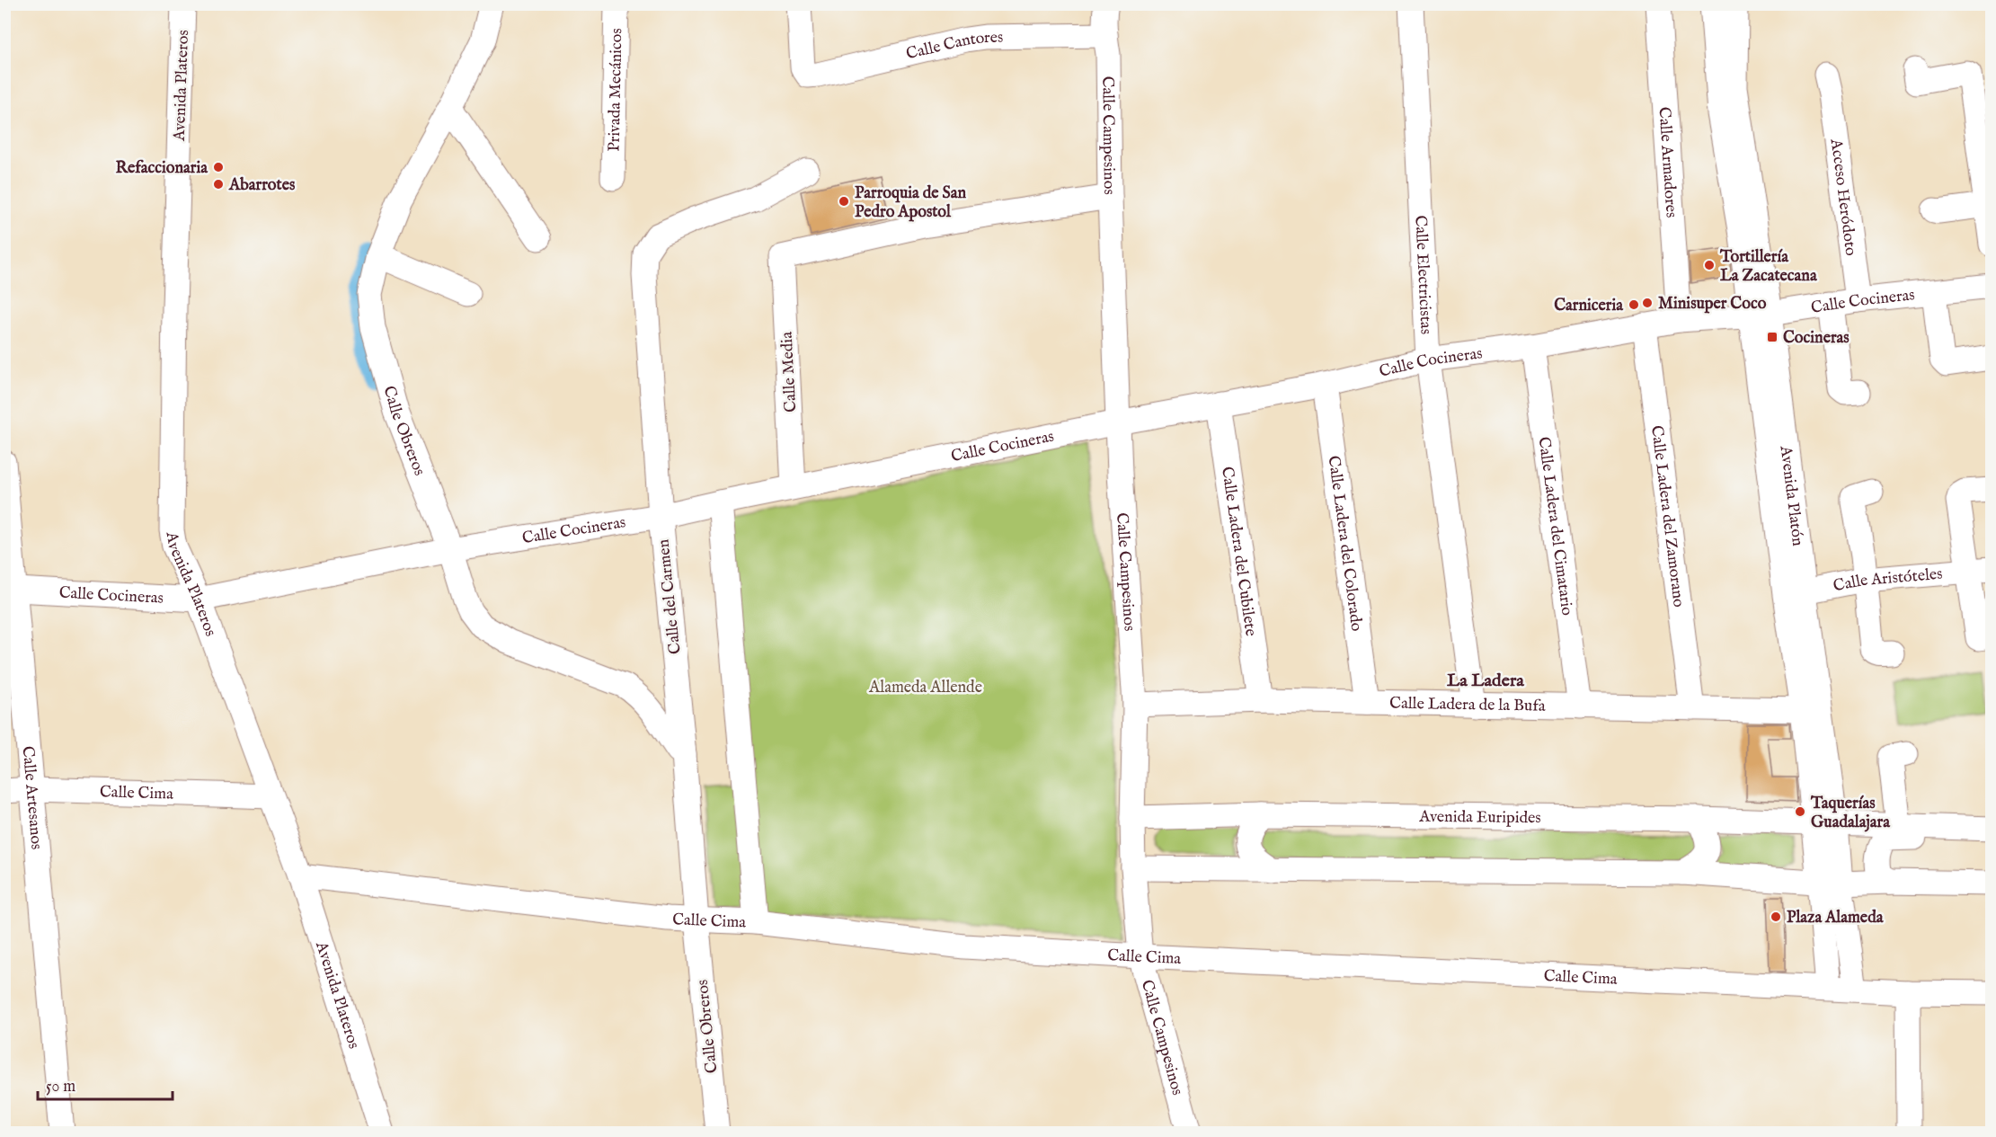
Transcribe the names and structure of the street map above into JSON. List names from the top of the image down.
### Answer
{
  "streets": {
    "street": [
      "Calle Cantores",
      "Avenida Plateros",
      "Privada Mecánicos",
      "Calle Campesinos",
      "Calle Armadores",
      "Acceso Heródoto",
      "Calle Electricistas",
      "Calle Cocineras",
      "Calle Media",
      "Calle Obreros",
      "Avenida Platón",
      "Calle Ladera del Zamorano",
      "Calle Ladera del Cimatario",
      "Calle Ladera del Colorado",
      "Calle Ladera del Cubilete",
      "Calle Aristóteles",
      "Calle del Carmen",
      "Calle Ladera de la Bufa",
      "Calle Cima",
      "Calle Artesanos",
      "Avenida Euripides"
    ]
  },
  "crossings": [
    ["Calle Cantores", "Calle Campesinos"],
    ["Avenida Plateros", "Calle Cocineras"],
    ["Avenida Plateros", "Calle Cima"],
    ["Calle Campesinos", "Calle Cocineras"],
    ["Calle Campesinos", "Calle Media"],
    ["Calle Campesinos", "Calle Ladera de la Bufa"],
    ["Calle Campesinos", "Calle Cima"],
    ["Calle Campesinos", "Avenida Euripides"],
    ["Calle Armadores", "Calle Cocineras"],
    ["Acceso Heródoto", "Calle Cocineras"],
    ["Calle Electricistas", "Calle Cocineras"],
    ["Calle Electricistas", "Calle Ladera de la Bufa"],
    ["Calle Cocineras", "Calle Media"],
    ["Calle Cocineras", "Calle Obreros"],
    ["Calle Cocineras", "Avenida Platón"],
    ["Calle Cocineras", "Calle Ladera del Zamorano"],
    ["Calle Cocineras", "Calle Ladera del Cimatario"],
    ["Calle Cocineras", "Calle Ladera del Colorado"],
    ["Calle Cocineras", "Calle Ladera del Cubilete"],
    ["Calle Cocineras", "Calle del Carmen"],
    ["Calle Cocineras", "Calle Artesanos"],
    ["Calle Obreros", "Calle del Carmen"],
    ["Calle Obreros", "Calle Cima"],
    ["Avenida Platón", "Calle Aristóteles"],
    ["Avenida Platón", "Calle Ladera de la Bufa"],
    ["Avenida Platón", "Calle Cima"],
    ["Avenida Platón", "Avenida Euripides"],
    ["Calle Ladera del Zamorano", "Calle Ladera de la Bufa"],
    ["Calle Ladera del Cimatario", "Calle Ladera de la Bufa"],
    ["Calle Ladera del Colorado", "Calle Ladera de la Bufa"],
    ["Calle Ladera del Cubilete", "Calle Ladera de la Bufa"],
    ["Calle del Carmen", "Calle Cima"],
    ["Calle Cima", "Calle Artesanos"]
  ],
  "districts": ["La Ladera"],
  "parks": ["Alameda Allende"],
  "places": {
    "other": [
      "Refaccionaria",
      "Abarrotes",
      "Parroquia de San Pedro Apostol",
      "Tortillería La Zacatecana",
      "Minisuper Coco",
      "Carniceria",
      "Taquerías Guadalajara",
      "Plaza Alameda"
    ],
    "transit": ["Cocineras"]
  },
  "scale_bar": "50 m"
}
